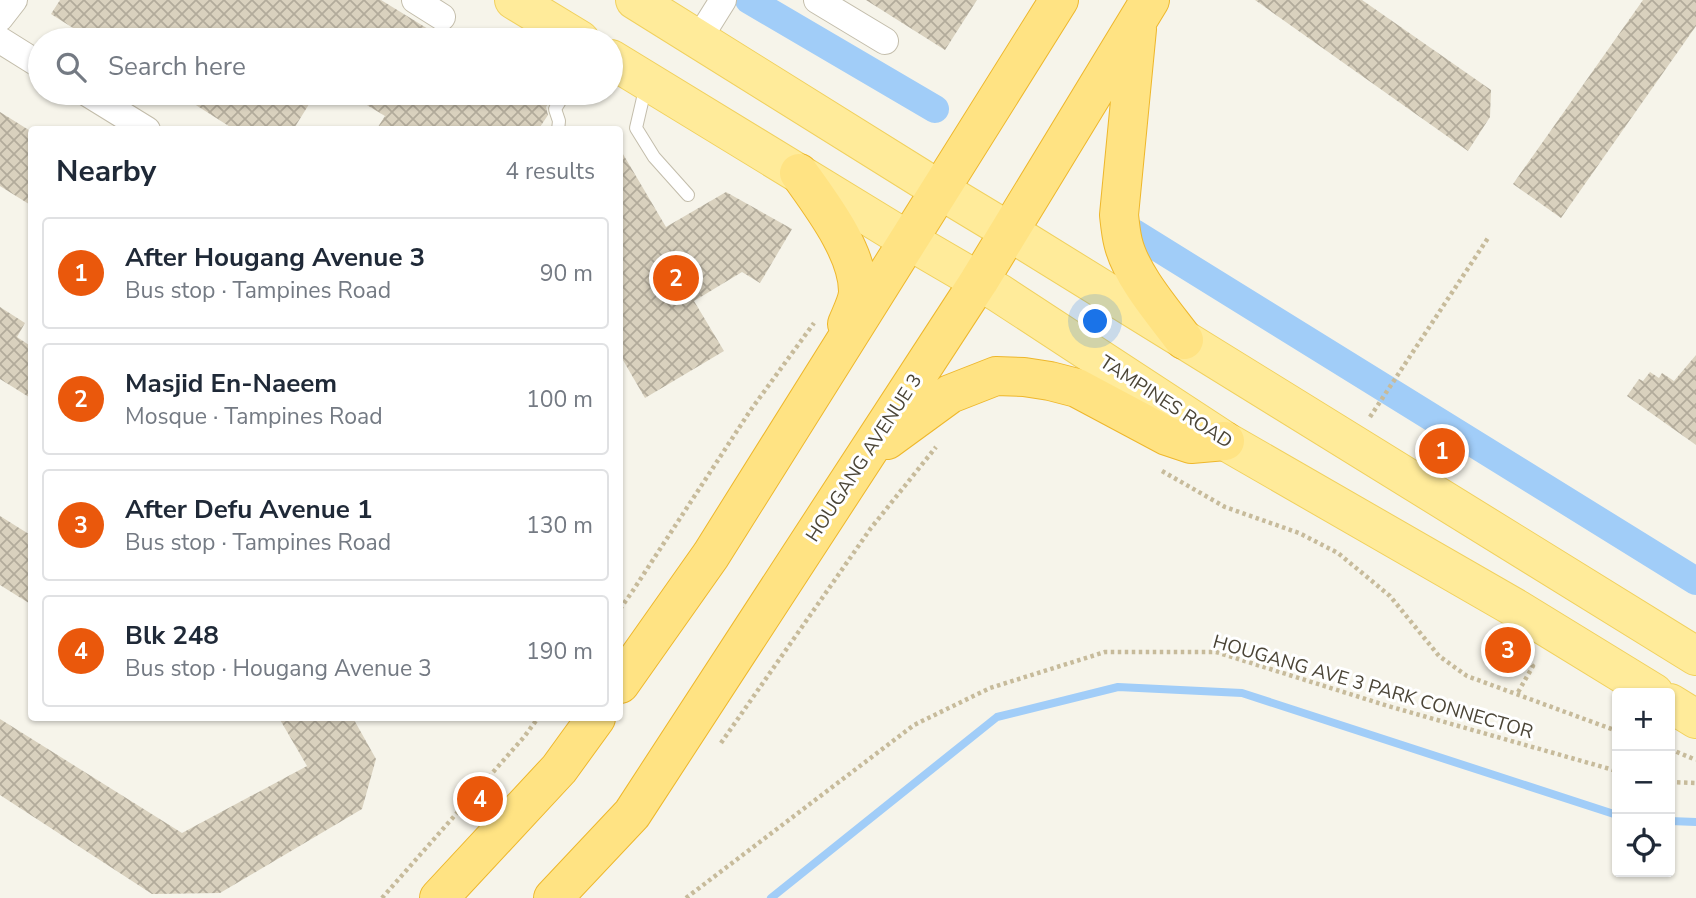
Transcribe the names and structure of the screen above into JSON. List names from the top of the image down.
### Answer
{
  "streets": {
    "highway": ["HOUGANG AVENUE 3"],
    "main road": ["TAMPINES ROAD"],
    "path": ["HOUGANG AVE 3 PARK CONNECTOR"]
  },
  "crossings": [
    ["TAMPINES ROAD", "HOUGANG AVENUE 3"]
  ],
  "page": {
    "search": "Search here",
    "heading": ["Nearby", "4 results"],
    "list": [
      {
        "mark": "1",
        "name": "After Hougang Avenue 3",
        "note": "Bus stop · Tampines Road",
        "value": "90 m"
      },
      {
        "mark": "2",
        "name": "Masjid En-Naeem",
        "note": "Mosque · Tampines Road",
        "value": "100 m"
      },
      {
        "mark": "3",
        "name": "After Defu Avenue 1",
        "note": "Bus stop · Tampines Road",
        "value": "130 m"
      },
      {
        "mark": "4",
        "name": "Blk 248",
        "note": "Bus stop · Hougang Avenue 3",
        "value": "190 m"
      }
    ],
    "pins": [
      "2",
      "1",
      "3",
      "4"
    ],
    "map_buttons": ["+", "−"]
  }
}
